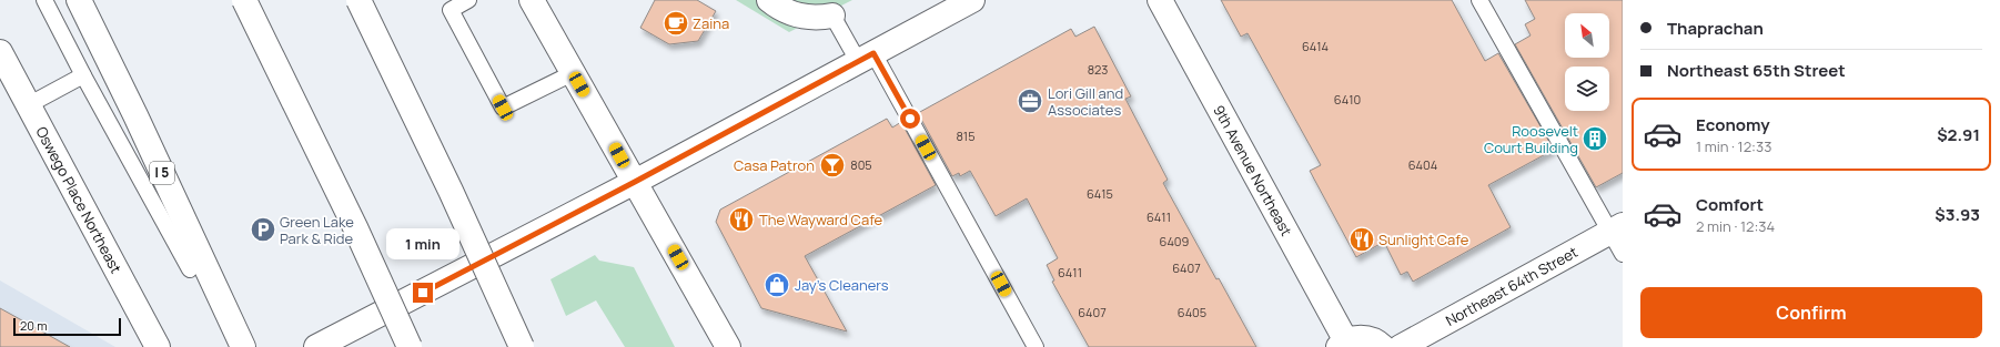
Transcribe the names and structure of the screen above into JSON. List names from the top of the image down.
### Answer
{
  "streets": {
    "main road": [
      "9th Avenue Northeast",
      "I 5",
      "Oswego Place Northeast",
      "Northeast 64th Street"
    ]
  },
  "places": {
    "cafe": ["Zaina"],
    "office": ["Lori Gill and Associates"],
    "building": ["Roosevelt Court Building"],
    "bar": ["Casa Patron"],
    "restaurant": ["The Wayward Cafe", "Sunlight Cafe"],
    "parking": ["Green Lake Park & Ride"],
    "shop": ["Jay's Cleaners"]
  },
  "house_numbers": [
    "6414",
    "823",
    "6410",
    "815",
    "805",
    "6404",
    "6415",
    "6411",
    "6409",
    "6407",
    "6411",
    "6407",
    "6405"
  ],
  "scale_bar": "20 m",
  "north": "top left",
  "page": {
    "banner": ["Thaprachan", "Northeast 65th Street"],
    "list": [
      {
        "name": "Economy",
        "note": "1 min · 12:33",
        "value": "$2.91"
      },
      {
        "name": "Comfort",
        "note": "2 min · 12:34",
        "value": "$3.93"
      }
    ],
    "bubble": "1 min",
    "buttons": "Confirm",
    "scale": "20 m"
  }
}
